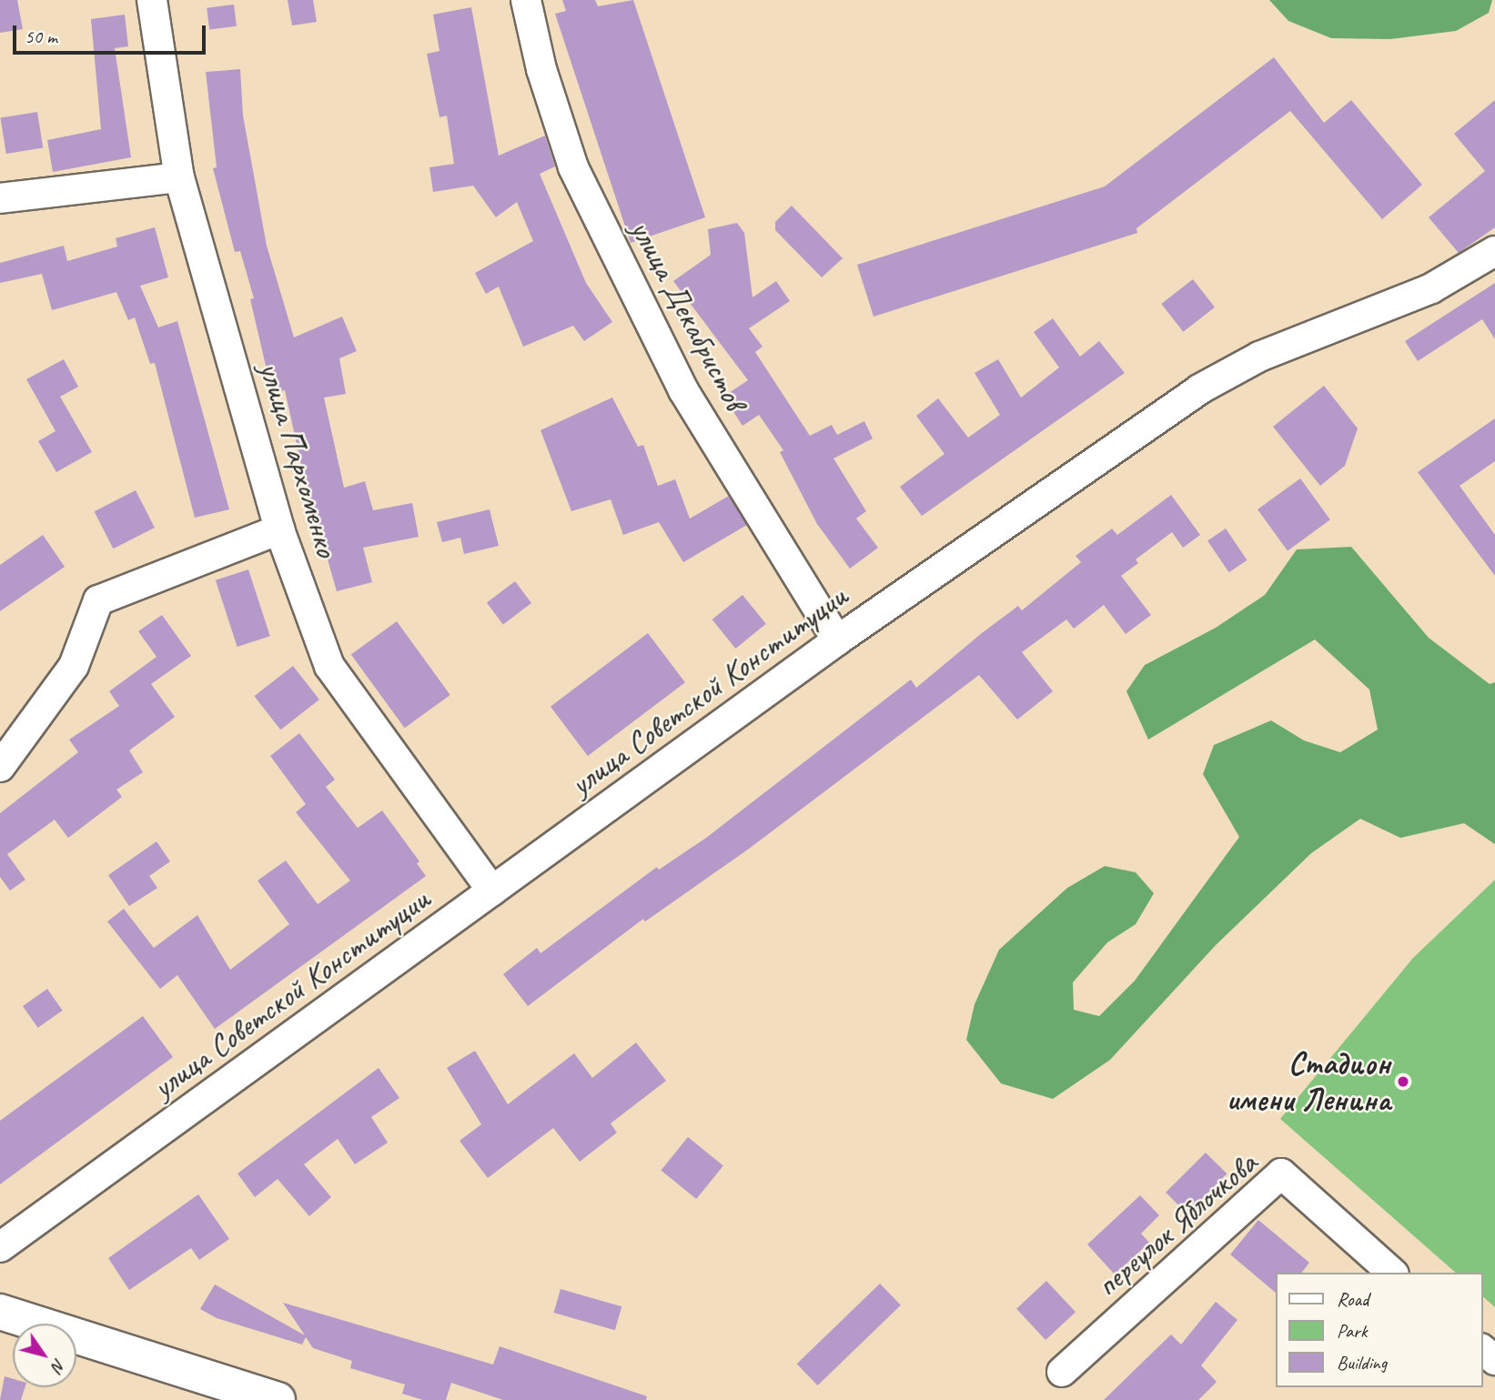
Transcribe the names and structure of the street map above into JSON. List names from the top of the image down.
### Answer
{
  "streets": {
    "street": [
      "улица Декабристов",
      "улица Пархоменко",
      "улица Советской Конституции",
      "переулок Яблочкова"
    ]
  },
  "crossings": [
    ["улица Декабристов", "улица Советской Конституции"],
    ["улица Пархоменко", "улица Советской Конституции"]
  ],
  "places": ["Стадион имени Ленина"],
  "legend": ["Road", "Park", "Building"],
  "scale_bar": "50 m",
  "north": "bottom right"
}
